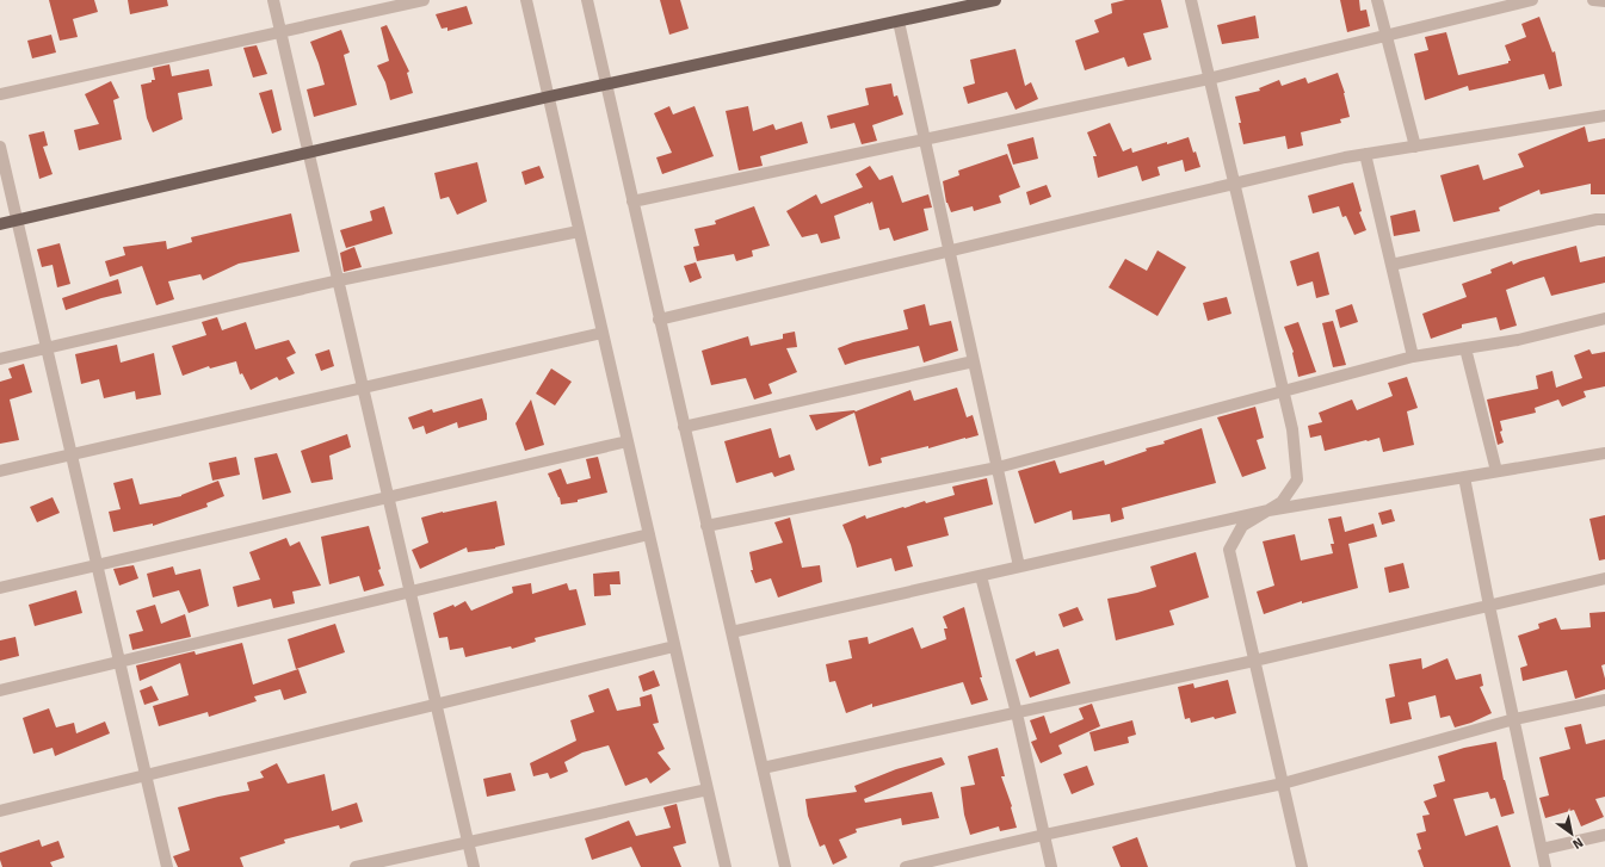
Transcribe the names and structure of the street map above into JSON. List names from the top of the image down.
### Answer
{
  "north": "bottom right"
}
